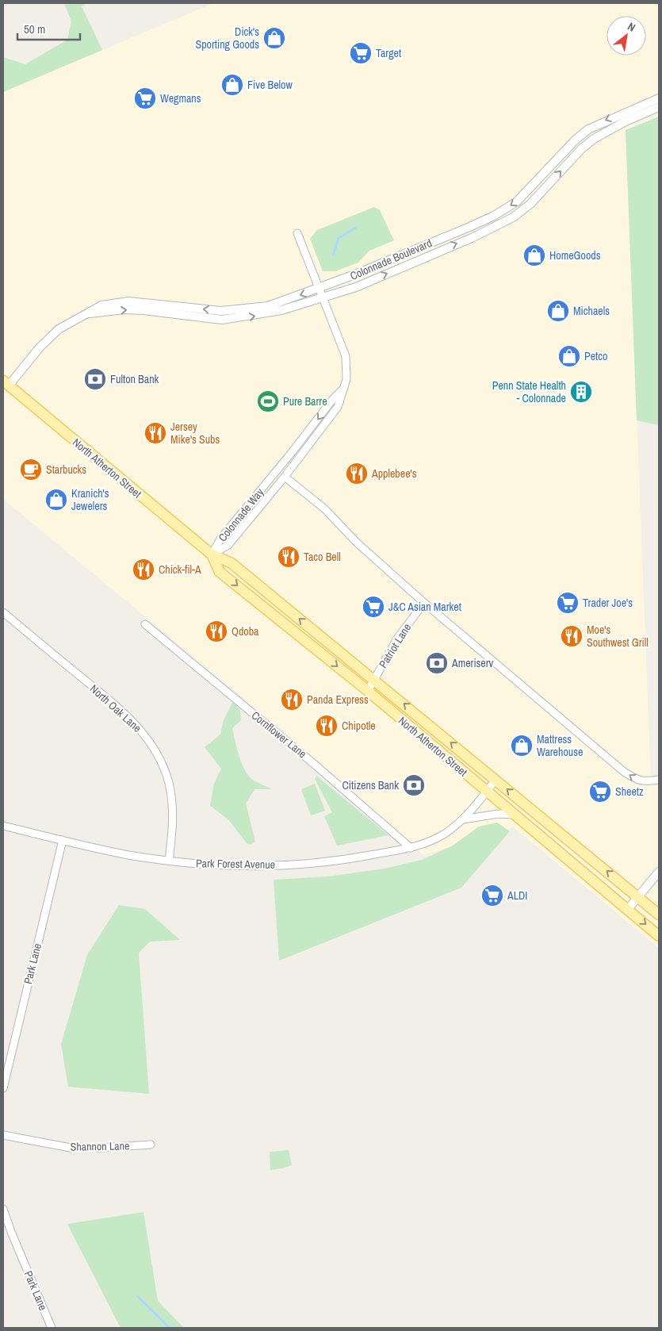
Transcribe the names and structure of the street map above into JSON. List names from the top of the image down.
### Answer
{
  "streets": {
    "main road": ["North Atherton Street"],
    "street": [
      "Colonnade Boulevard",
      "Colonnade Way",
      "Patriot Lane",
      "North Oak Lane",
      "Cornflower Lane",
      "Park Forest Avenue",
      "Park Lane",
      "Shannon Lane"
    ]
  },
  "crossings": [
    ["Colonnade Boulevard", "North Atherton Street"],
    ["Colonnade Boulevard", "Colonnade Way"],
    ["North Atherton Street", "Colonnade Way"],
    ["North Atherton Street", "Patriot Lane"],
    ["North Atherton Street", "Park Forest Avenue"],
    ["North Oak Lane", "Park Forest Avenue"],
    ["Cornflower Lane", "Park Forest Avenue"],
    ["Park Forest Avenue", "Park Lane"]
  ],
  "places": {
    "shop": [
      "Dick's Sporting Goods",
      "Five Below",
      "HomeGoods",
      "Michaels",
      "Petco",
      "Kranich's Jewelers",
      "Mattress Warehouse"
    ],
    "supermarket": [
      "Target",
      "Wegmans",
      "Trader Joe's",
      "J&C Asian Market",
      "Sheetz",
      "ALDI"
    ],
    "bank": ["Fulton Bank", "Ameriserv", "Citizens Bank"],
    "building": ["Penn State Health - Colonnade"],
    "sports": ["Pure Barre"],
    "restaurant": [
      "Jersey Mike's Subs",
      "Applebee's",
      "Taco Bell",
      "Chick-fil-A",
      "Qdoba",
      "Moe's Southwest Grill",
      "Panda Express",
      "Chipotle"
    ],
    "cafe": ["Starbucks"]
  },
  "scale_bar": "50 m",
  "north": "top right"
}
